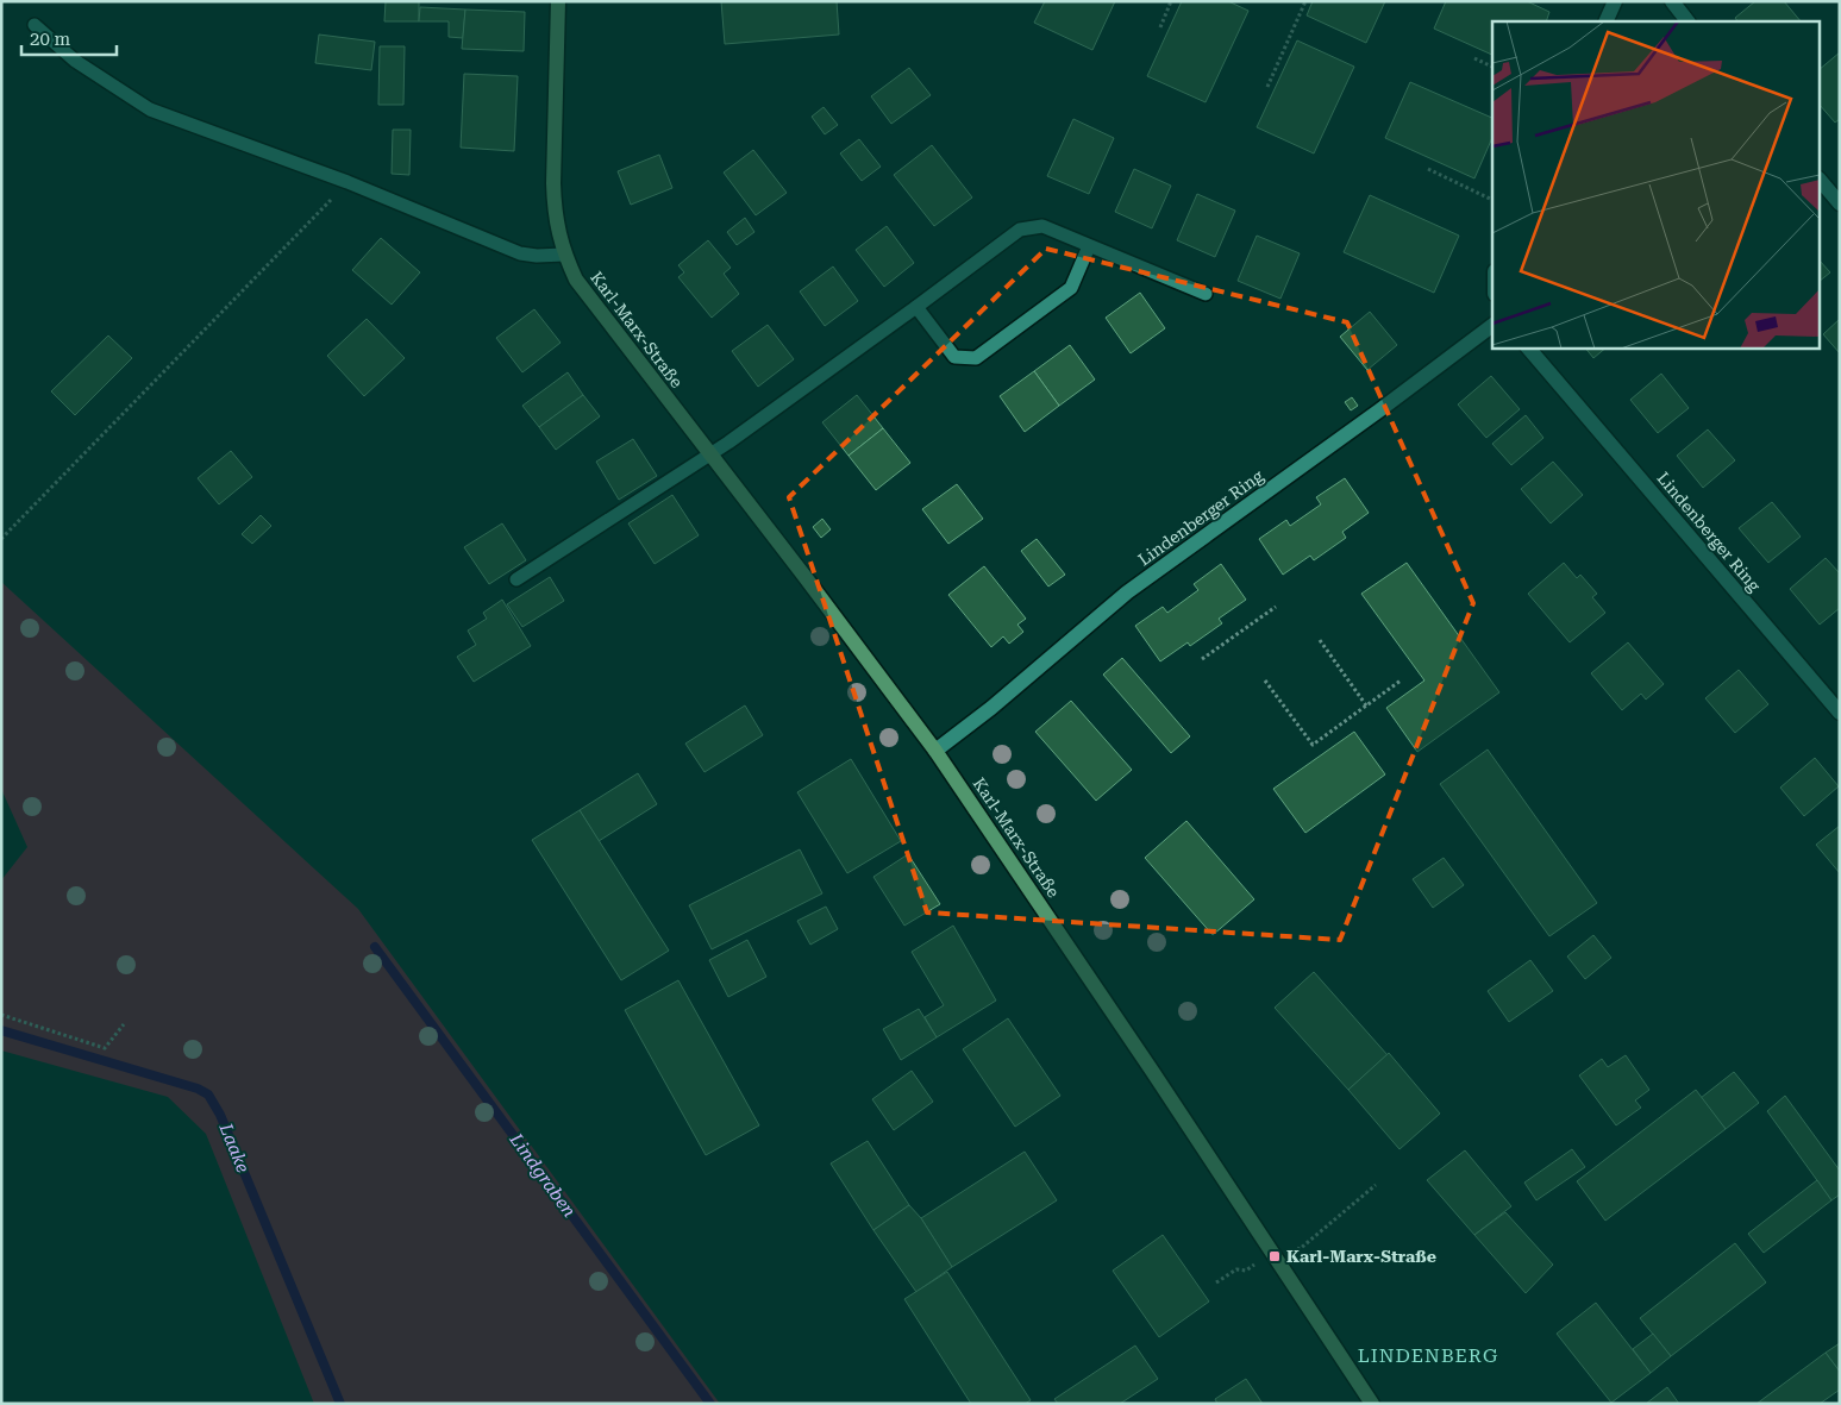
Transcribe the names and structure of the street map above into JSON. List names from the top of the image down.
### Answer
{
  "streets": {
    "street": ["Karl-Marx-Straße", "Lindenberger Ring"]
  },
  "crossings": [
    ["Karl-Marx-Straße", "Lindenberger Ring"]
  ],
  "districts": ["LINDENBERG"],
  "water": ["Laake", "Lindgraben"],
  "places": {
    "transit": ["Karl-Marx-Straße"]
  },
  "scale_bar": "20 m"
}
